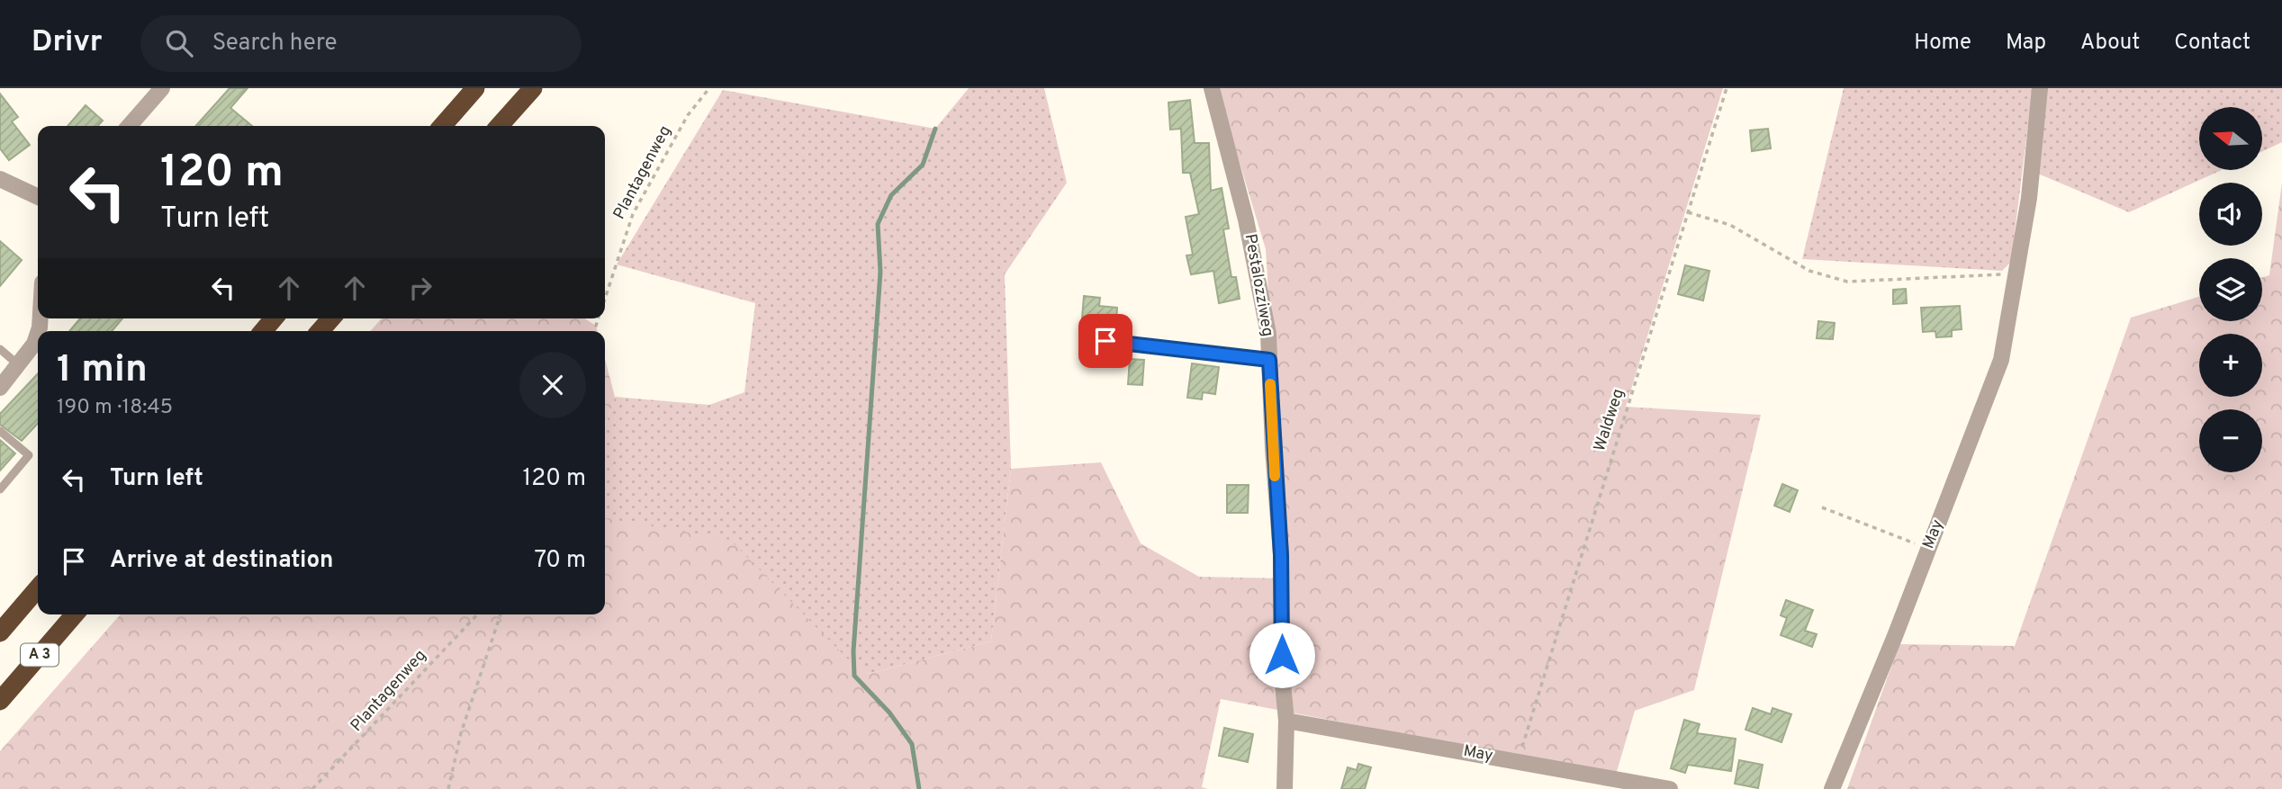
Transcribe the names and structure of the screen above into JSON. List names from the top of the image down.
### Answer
{
  "streets": {
    "highway": ["A 3"],
    "street": ["Pestalozziweg", "May"],
    "path": ["Plantagenweg", "Waldweg"]
  },
  "crossings": [
    ["Pestalozziweg", "May"],
    ["Waldweg", "May"]
  ],
  "north": "left",
  "page": {
    "header": "Drivr",
    "search": "Search here",
    "nav": [
      "Home",
      "Map",
      "About",
      "Contact"
    ],
    "map_buttons": ["+", "−"],
    "turn": ["120 m", "Turn left"],
    "heading": ["1 min", "190 m · 18:45"],
    "list": [
      {
        "name": "Turn left",
        "value": "120 m"
      },
      {
        "name": "Arrive at destination",
        "value": "70 m"
      }
    ]
  }
}
